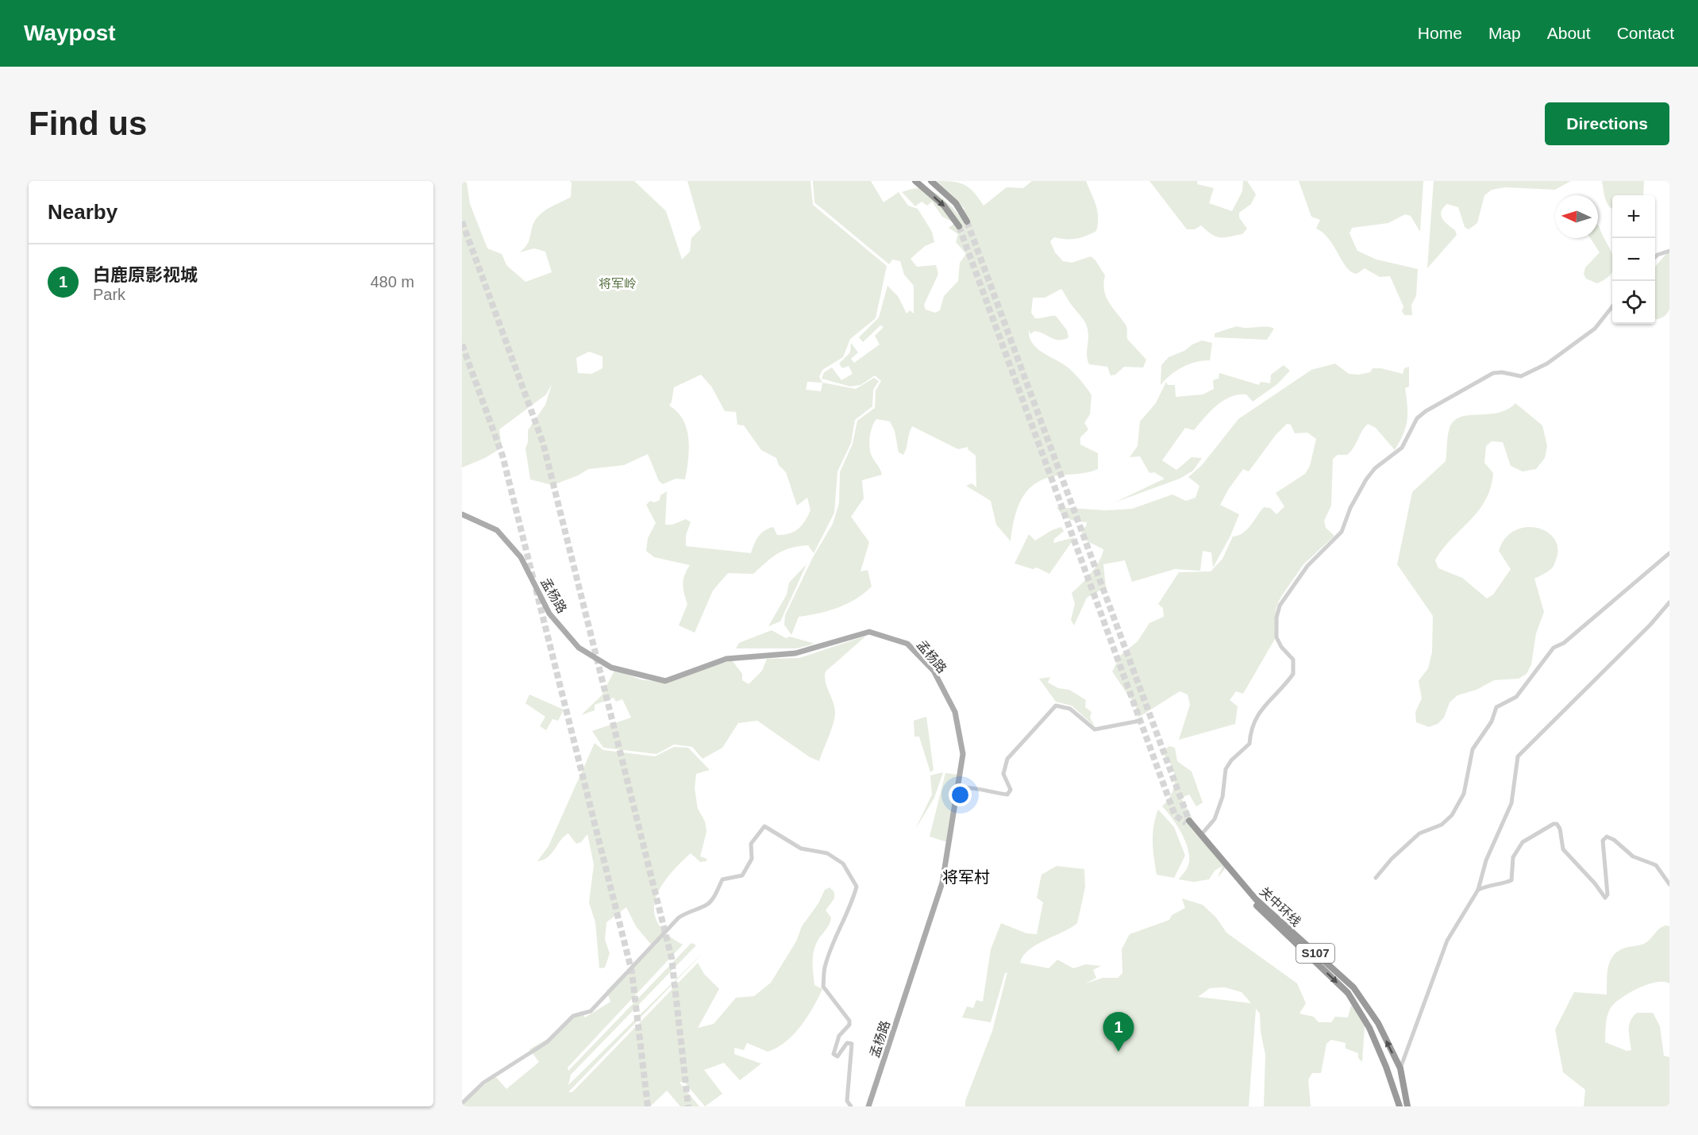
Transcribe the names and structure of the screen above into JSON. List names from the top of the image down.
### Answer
{
  "streets": {
    "highway": ["关中环线", "S107"],
    "main road": ["孟杨路"]
  },
  "districts": ["将军村"],
  "parks": ["将军岭"],
  "north": "left",
  "page": {
    "header": "Waypost",
    "nav": [
      "Home",
      "Map",
      "About",
      "Contact"
    ],
    "buttons": "Directions",
    "title": "Find us",
    "heading": "Nearby",
    "map_buttons": ["+", "−"],
    "list": [
      {
        "mark": "1",
        "name": "白鹿原影视城",
        "note": "Park",
        "value": "480 m"
      }
    ],
    "pins": "1"
  }
}
